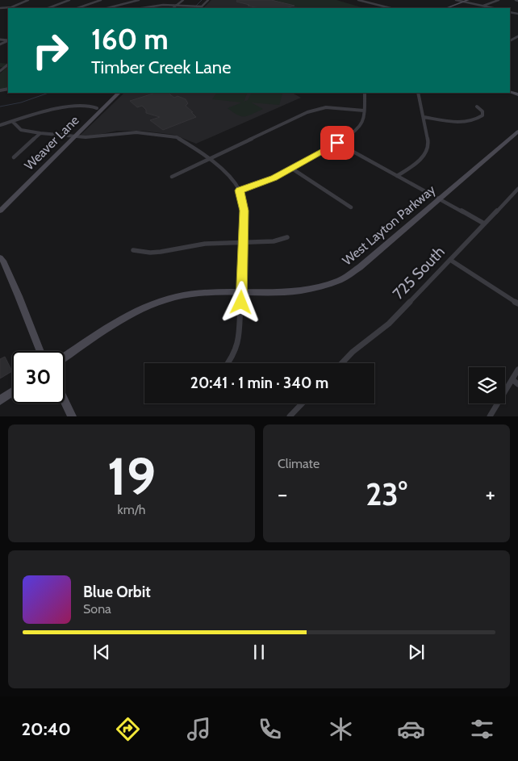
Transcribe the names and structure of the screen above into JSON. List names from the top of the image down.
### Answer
{
  "streets": {
    "main road": ["Weaver Lane", "West Layton Parkway"],
    "street": ["725 South"]
  },
  "page": {
    "turn": ["160 m", "Timber Creek Lane"],
    "limit": "30",
    "trip": "20:41 · 1 min · 340 m",
    "tile": [
      ["19", "km/h"],
      "Climate"
    ],
    "heat": ["−", "23°", "+"],
    "song": ["Blue Orbit", "Sona"],
    "tabs": "20:40"
  }
}
